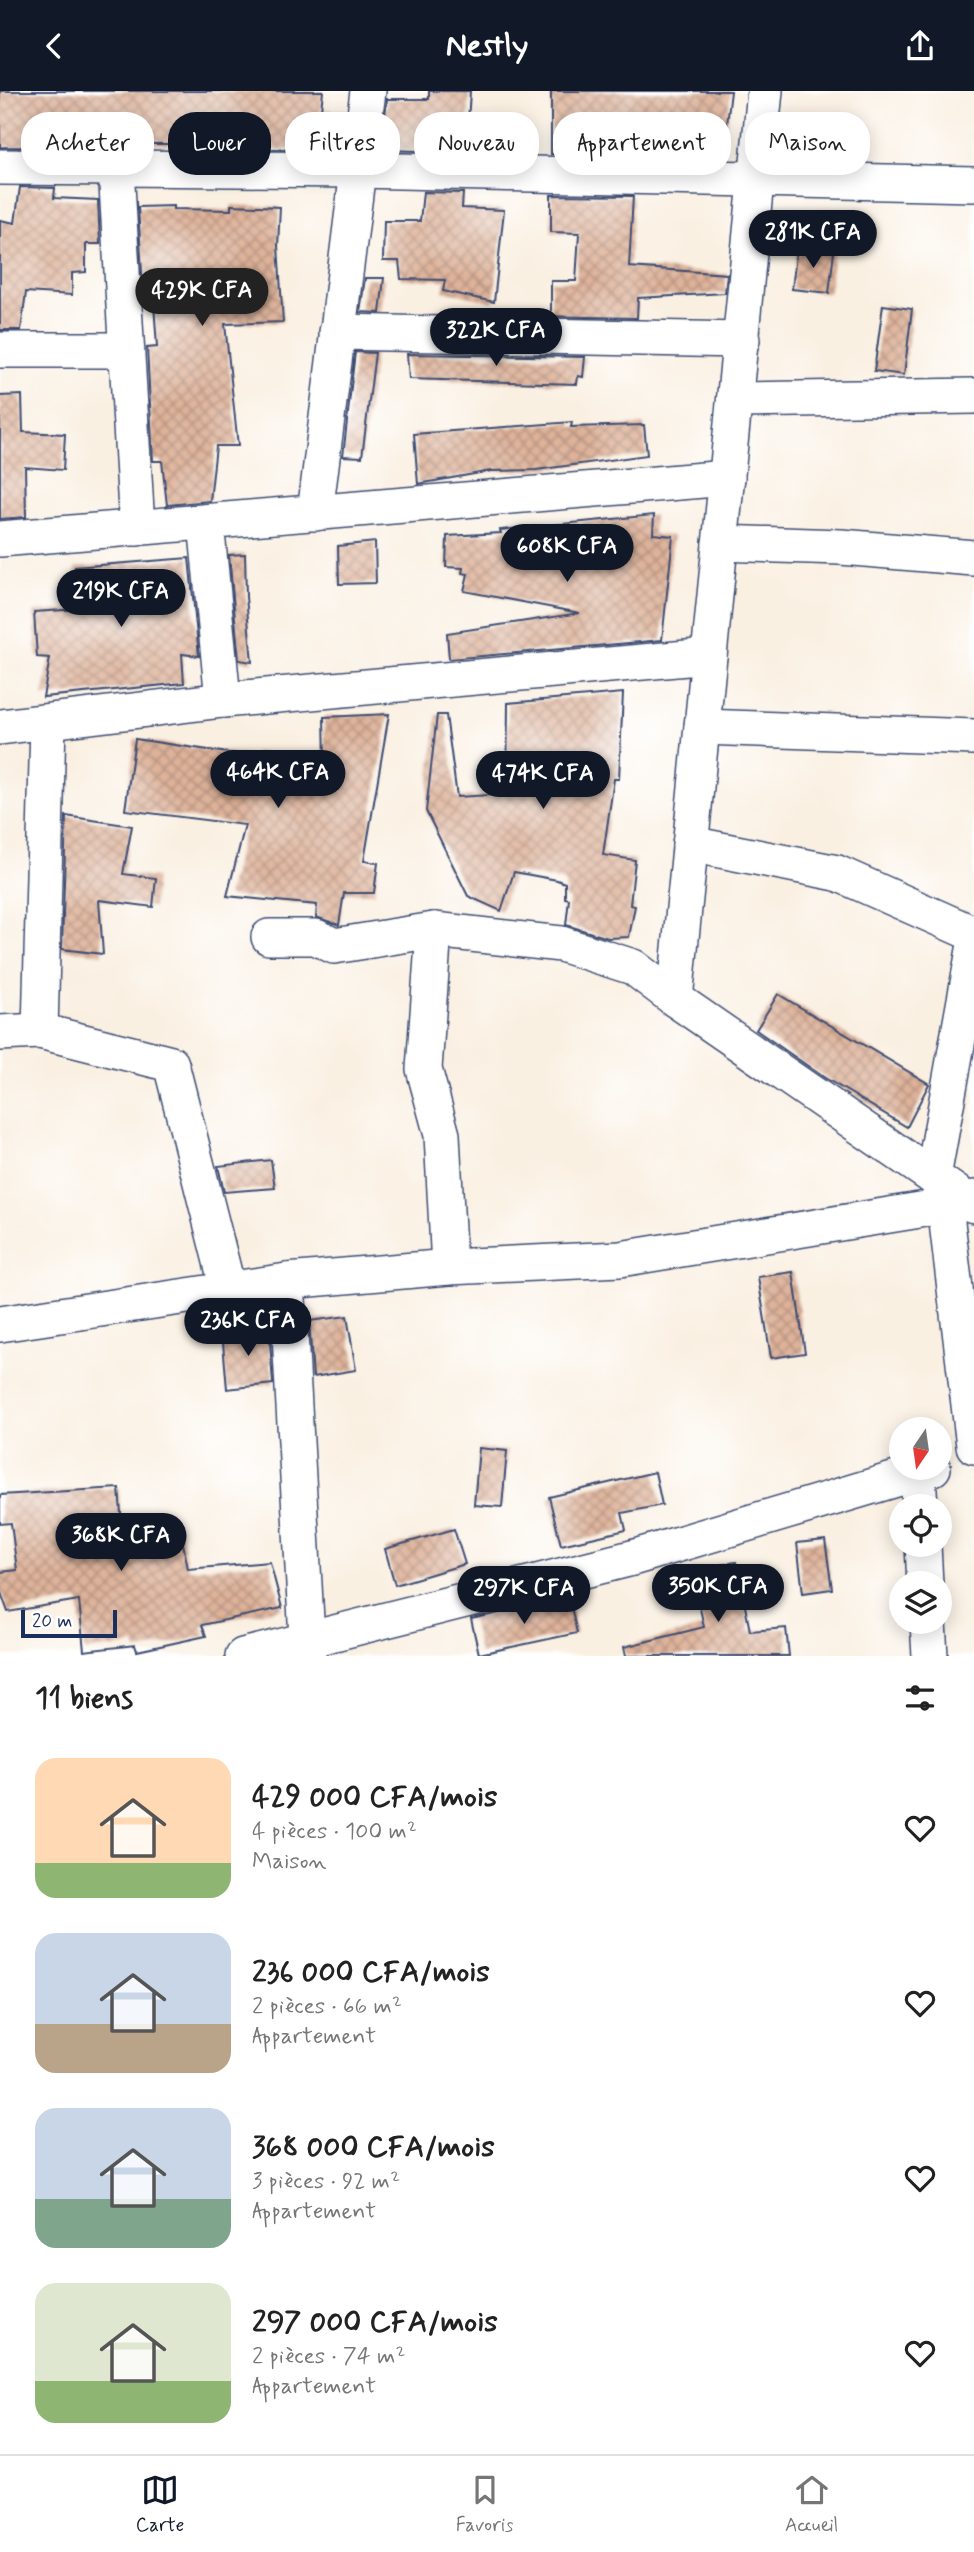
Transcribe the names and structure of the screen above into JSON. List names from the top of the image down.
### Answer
{
  "scale_bar": "20 m",
  "north": "bottom",
  "page": {
    "header": "Nestly",
    "chip": [
      "Acheter",
      "Louer",
      "Filtres",
      "Nouveau",
      "Appartement",
      "Maison"
    ],
    "price": [
      "281K CFA",
      "429K CFA",
      "322K CFA",
      "608K CFA",
      "219K CFA",
      "464K CFA",
      "474K CFA",
      "236K CFA",
      "368K CFA",
      "350K CFA",
      "297K CFA"
    ],
    "scale": "20 m",
    "heading": "11 biens",
    "list": [
      {
        "name": "429 000 CFA/mois",
        "note": "4 pièces · 100 m² · Maison"
      },
      {
        "name": "236 000 CFA/mois",
        "note": "2 pièces · 66 m² · Appartement"
      },
      {
        "name": "368 000 CFA/mois",
        "note": "3 pièces · 92 m² · Appartement"
      },
      {
        "name": "297 000 CFA/mois",
        "note": "2 pièces · 74 m² · Appartement"
      }
    ],
    "tabs": ["Carte", "Favoris", "Accueil"]
  }
}
